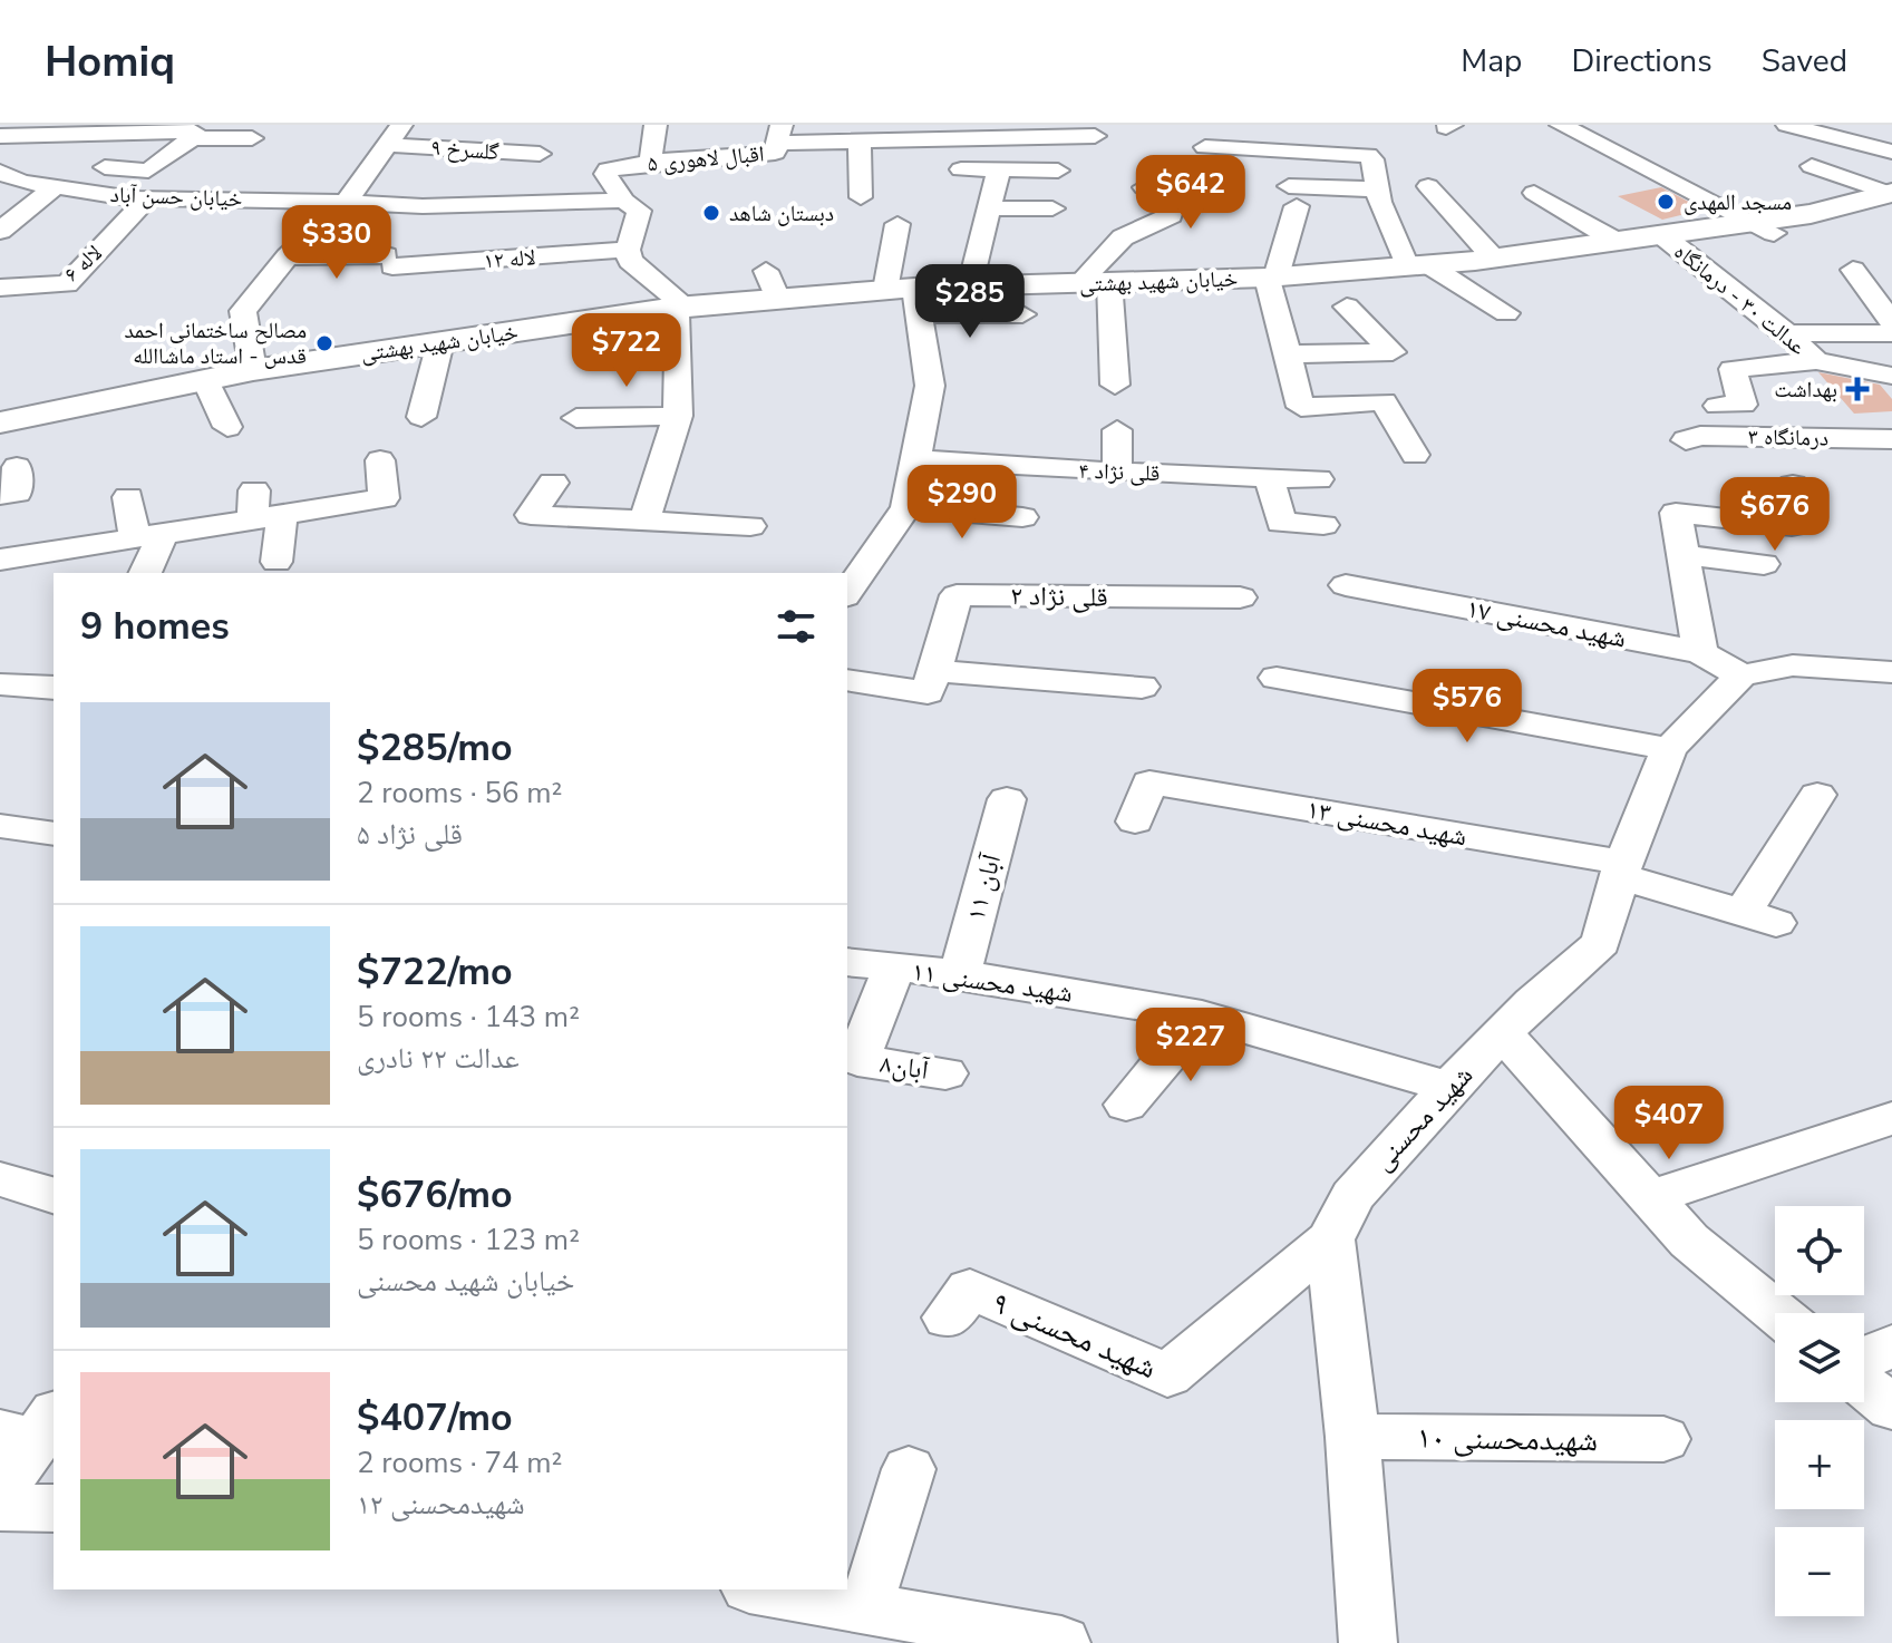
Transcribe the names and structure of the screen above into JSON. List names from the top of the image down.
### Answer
{
  "streets": {
    "main road": ["خیابان شهید بهشتی"],
    "street": [
      "گلسرخ ۹",
      "اقبال لاهوری ۵",
      "خیابان حسن آباد",
      "لاله ۱۲",
      "لاله ۶",
      "عدالت ۳۰ - درمانگاه",
      "درمانگاه ۳",
      "قلی نژاد ۴",
      "قلی نژاد ۲",
      "شهید محسنی ۱۷",
      "شهید محسنی ۱۳",
      "آبان ۱۱",
      "شهید محسنی ۱۱",
      "آبان۸",
      "شهید محسنی",
      "شهید محسنی ۹",
      "شهیدمحسنی ۱۰"
    ]
  },
  "crossings": [
    ["اقبال لاهوری ۵", "خیابان حسن آباد"],
    ["خیابان حسن آباد", "لاله ۶"],
    ["خیابان شهید بهشتی", "عدالت ۳۰ - درمانگاه"],
    ["شهید محسنی ۱۷", "شهید محسنی"],
    ["شهید محسنی ۱۳", "شهید محسنی"],
    ["آبان ۱۱", "شهید محسنی ۱۱"],
    ["شهید محسنی ۱۱", "آبان۸"],
    ["شهید محسنی ۱۱", "شهید محسنی"],
    ["شهید محسنی", "شهید محسنی ۹"]
  ],
  "places": {
    "other": ["مسجد المهدی", "دبستان شاهد", "مصالح ساختمانی احمد قدس - استاد ماشاالله"],
    "health": ["بهداشت"]
  },
  "page": {
    "header": "Homiq",
    "nav": ["Map", "Directions", "Saved"],
    "price": [
      "$642",
      "$330",
      "$285",
      "$722",
      "$290",
      "$676",
      "$576",
      "$227",
      "$407"
    ],
    "heading": "9 homes",
    "list": [
      {
        "name": "$285/mo",
        "note": "2 rooms · 56 m² · قلی نژاد ۵"
      },
      {
        "name": "$722/mo",
        "note": "5 rooms · 143 m² · عدالت ۲۲ نادری"
      },
      {
        "name": "$676/mo",
        "note": "5 rooms · 123 m² · خیابان شهید محسنی"
      },
      {
        "name": "$407/mo",
        "note": "2 rooms · 74 m² · شهیدمحسنی ۱۲"
      }
    ],
    "map_buttons": ["+", "−"]
  }
}
